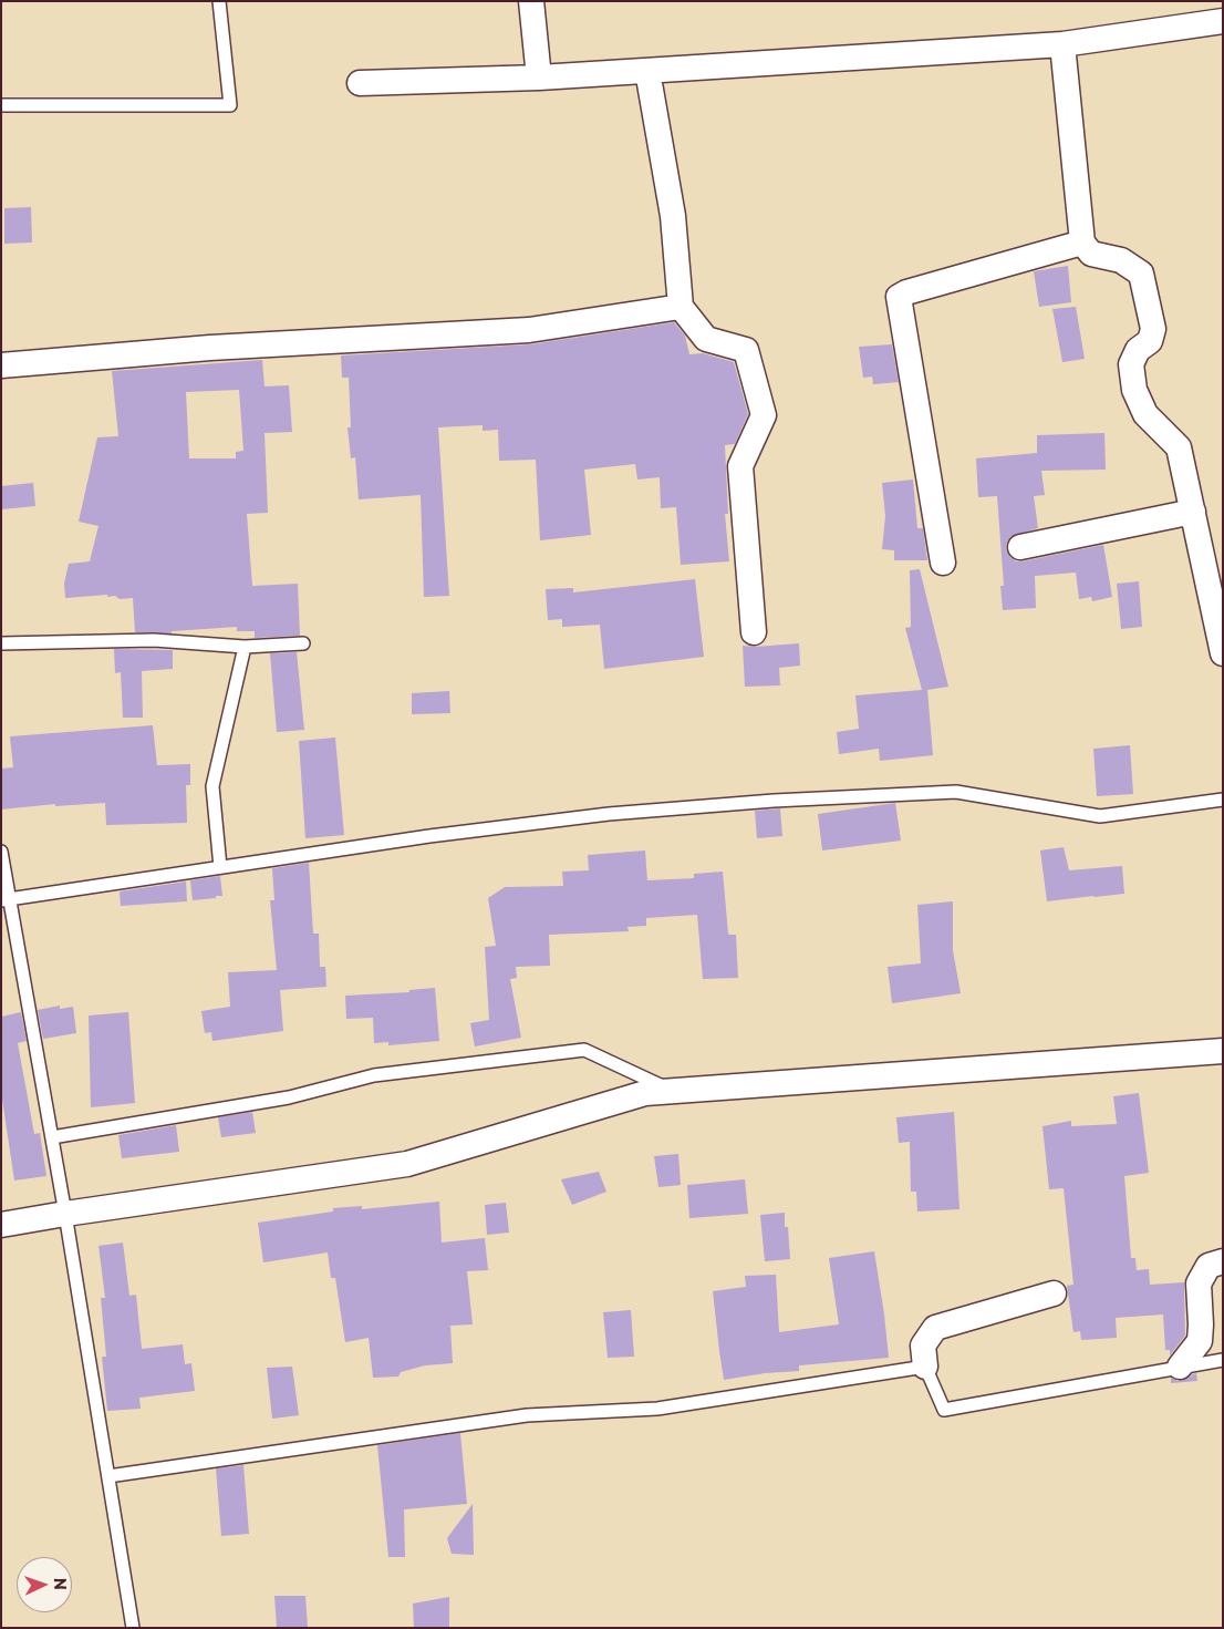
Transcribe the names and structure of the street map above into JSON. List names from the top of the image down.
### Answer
{
  "north": "right"
}
